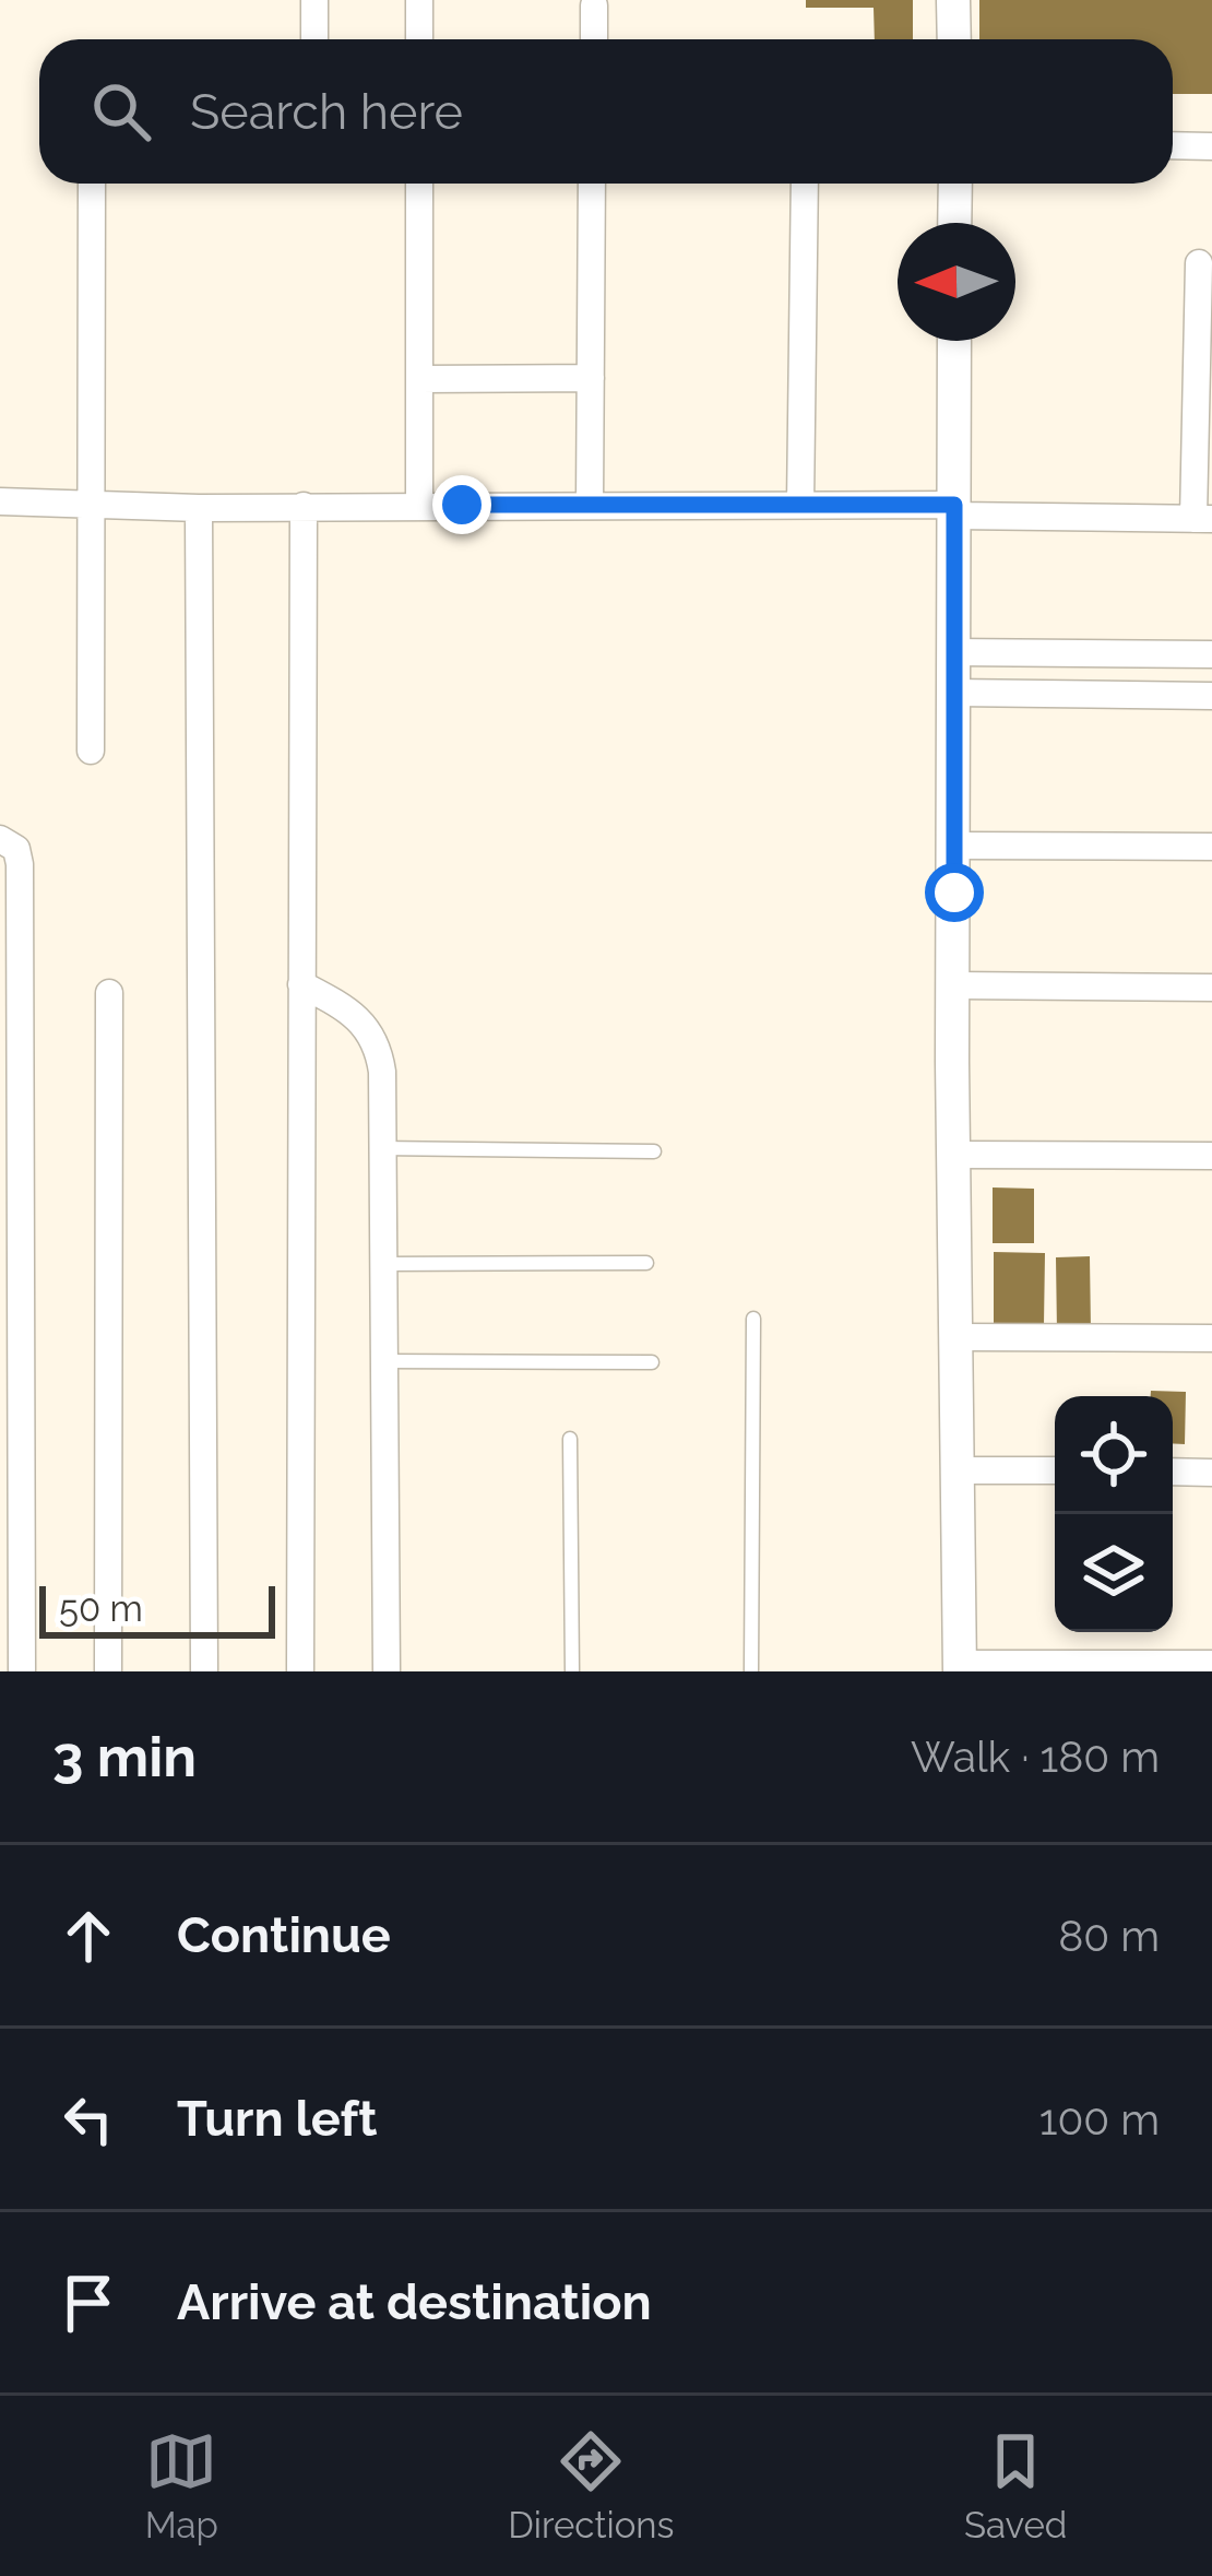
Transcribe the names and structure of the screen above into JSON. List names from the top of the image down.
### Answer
{
  "scale_bar": "50 m",
  "north": "left",
  "page": {
    "search": "Search here",
    "scale": "50 m",
    "heading": ["3 min", "Walk · 180 m"],
    "list": [
      ["Continue", "80 m"],
      ["Turn left", "100 m"],
      "Arrive at destination"
    ],
    "nav": ["Map", "Directions", "Saved"]
  }
}
